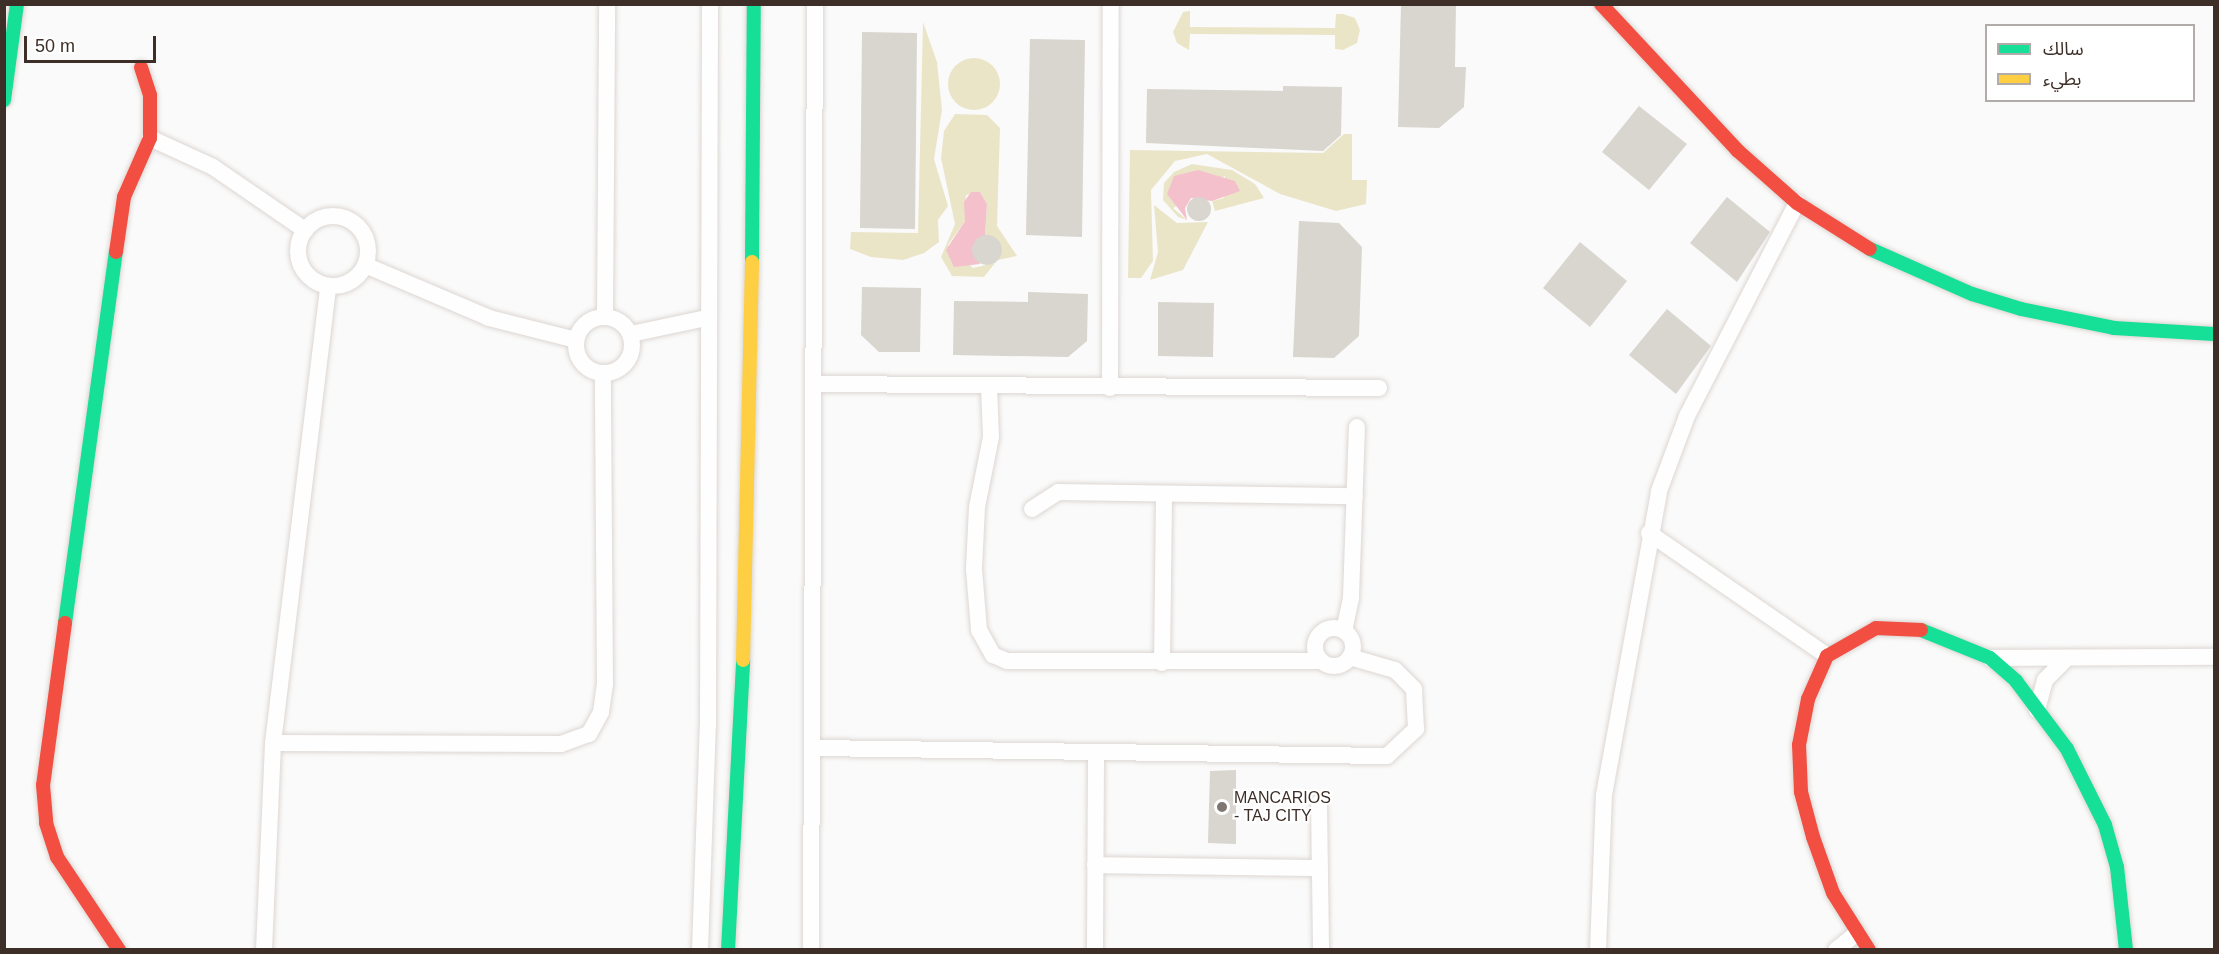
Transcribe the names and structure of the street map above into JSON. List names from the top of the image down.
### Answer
{
  "places": ["MANCARIOS - TAJ CITY"],
  "legend": ["سالك", "بطيء"],
  "scale_bar": "50 m"
}
